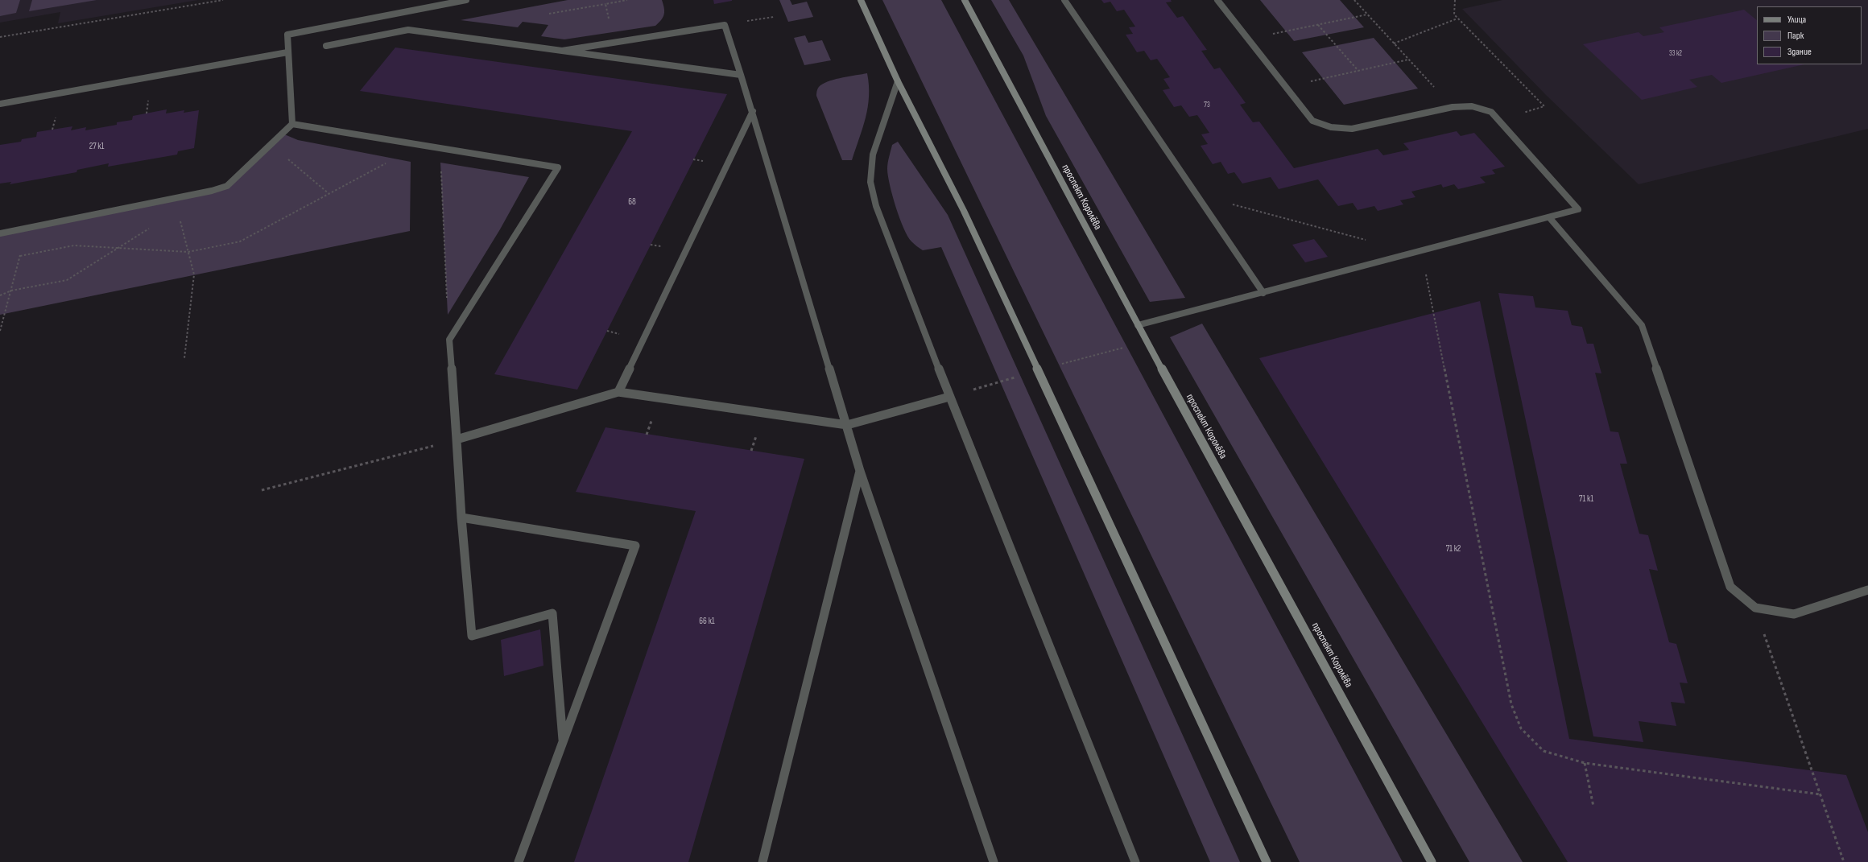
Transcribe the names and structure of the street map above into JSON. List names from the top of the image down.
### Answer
{
  "streets": {
    "street": ["проспект Королёва"]
  },
  "house_numbers": [
    "33 к2",
    "73",
    "27 к1",
    "68",
    "71 к1",
    "71 к2",
    "66 к1"
  ],
  "legend": ["Улица", "Парк", "Здание"]
}
